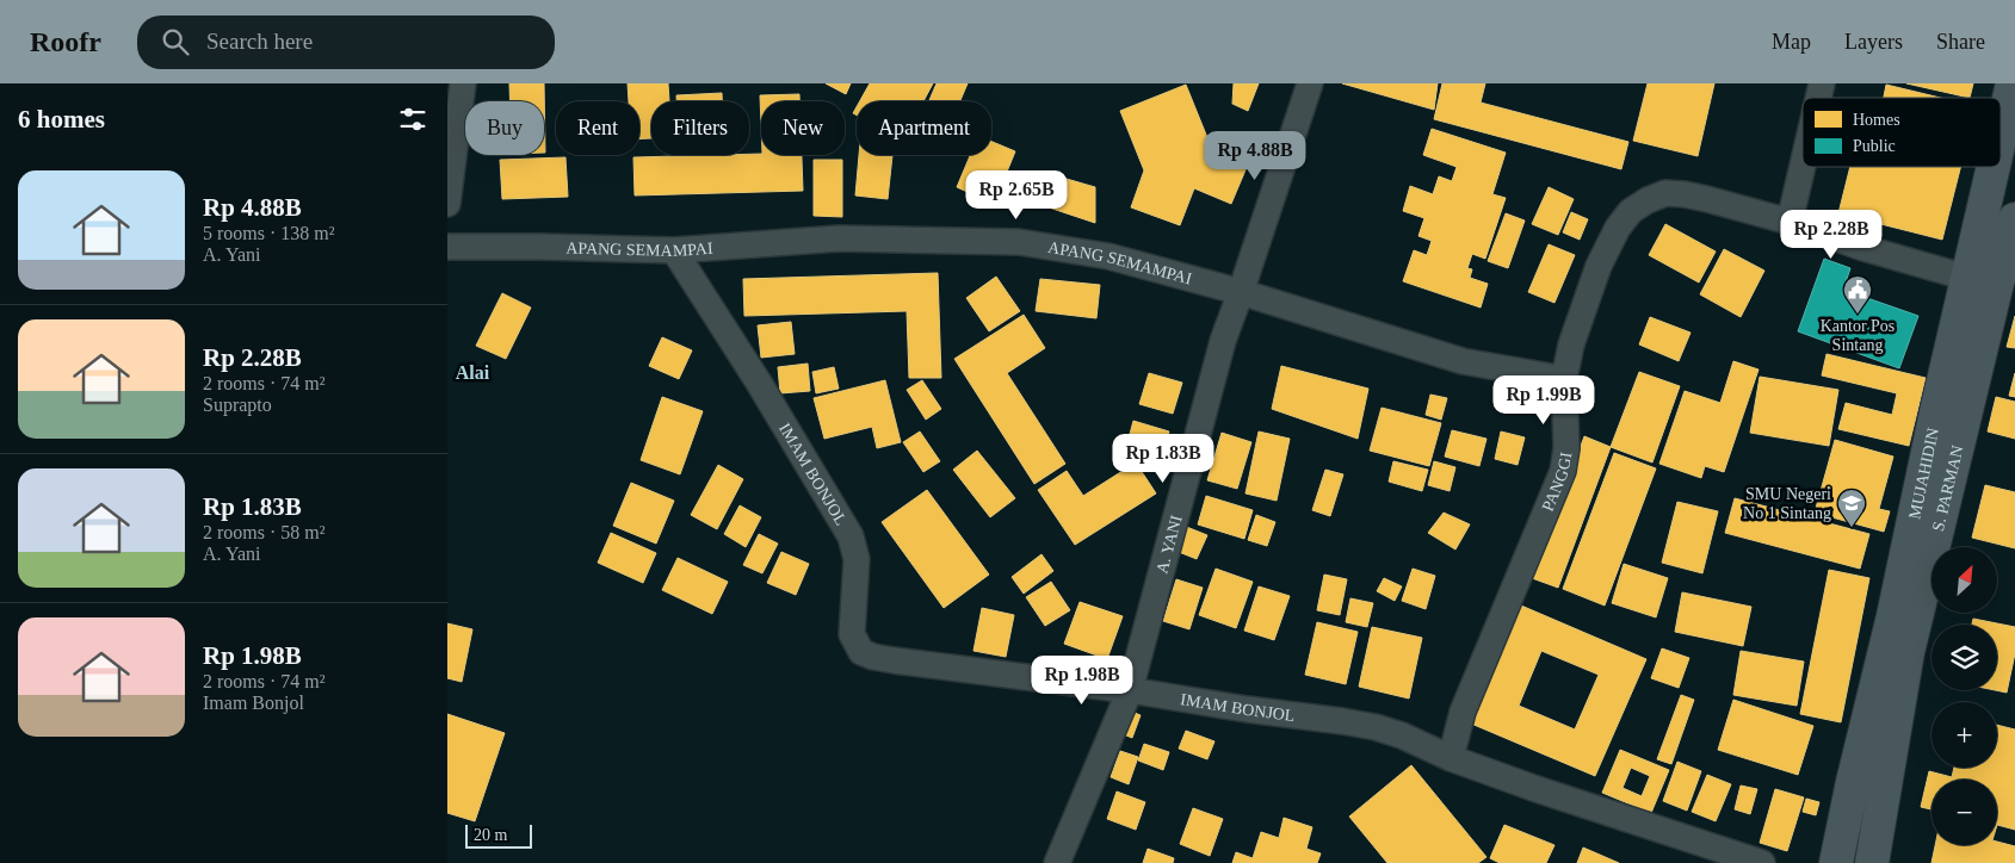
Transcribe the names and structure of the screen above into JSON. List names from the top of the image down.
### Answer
{
  "streets": {
    "main road": ["MUJAHIDIN", "S. PARMAN"],
    "street": [
      "APANG SEMAMPAI",
      "IMAM BONJOL",
      "PANGGI",
      "A. YANI"
    ]
  },
  "crossings": [
    ["APANG SEMAMPAI", "IMAM BONJOL"],
    ["APANG SEMAMPAI", "PANGGI"],
    ["APANG SEMAMPAI", "A. YANI"],
    ["MUJAHIDIN", "PANGGI"],
    ["MUJAHIDIN", "S. PARMAN"],
    ["IMAM BONJOL", "PANGGI"],
    ["IMAM BONJOL", "A. YANI"],
    ["PANGGI", "S. PARMAN"]
  ],
  "districts": ["Alai"],
  "places": {
    "public building": ["Kantor Pos Sintang"],
    "school or university": ["SMU Negeri No 1 Sintang"]
  },
  "legend": ["Homes", "Public"],
  "scale_bar": "20 m",
  "north": "top right",
  "page": {
    "header": "Roofr",
    "search": "Search here",
    "nav": ["Map", "Layers", "Share"],
    "heading": "6 homes",
    "chip": [
      "Buy",
      "Rent",
      "Filters",
      "New",
      "Apartment"
    ],
    "price": [
      "Rp 4.88B",
      "Rp 2.65B",
      "Rp 2.28B",
      "Rp 1.99B",
      "Rp 1.83B",
      "Rp 1.98B"
    ],
    "list": [
      {
        "name": "Rp 4.88B",
        "note": "5 rooms · 138 m² · A. Yani"
      },
      {
        "name": "Rp 2.28B",
        "note": "2 rooms · 74 m² · Suprapto"
      },
      {
        "name": "Rp 1.83B",
        "note": "2 rooms · 58 m² · A. Yani"
      },
      {
        "name": "Rp 1.98B",
        "note": "2 rooms · 74 m² · Imam Bonjol"
      }
    ],
    "map_buttons": ["+", "−"],
    "scale": "20 m"
  }
}
